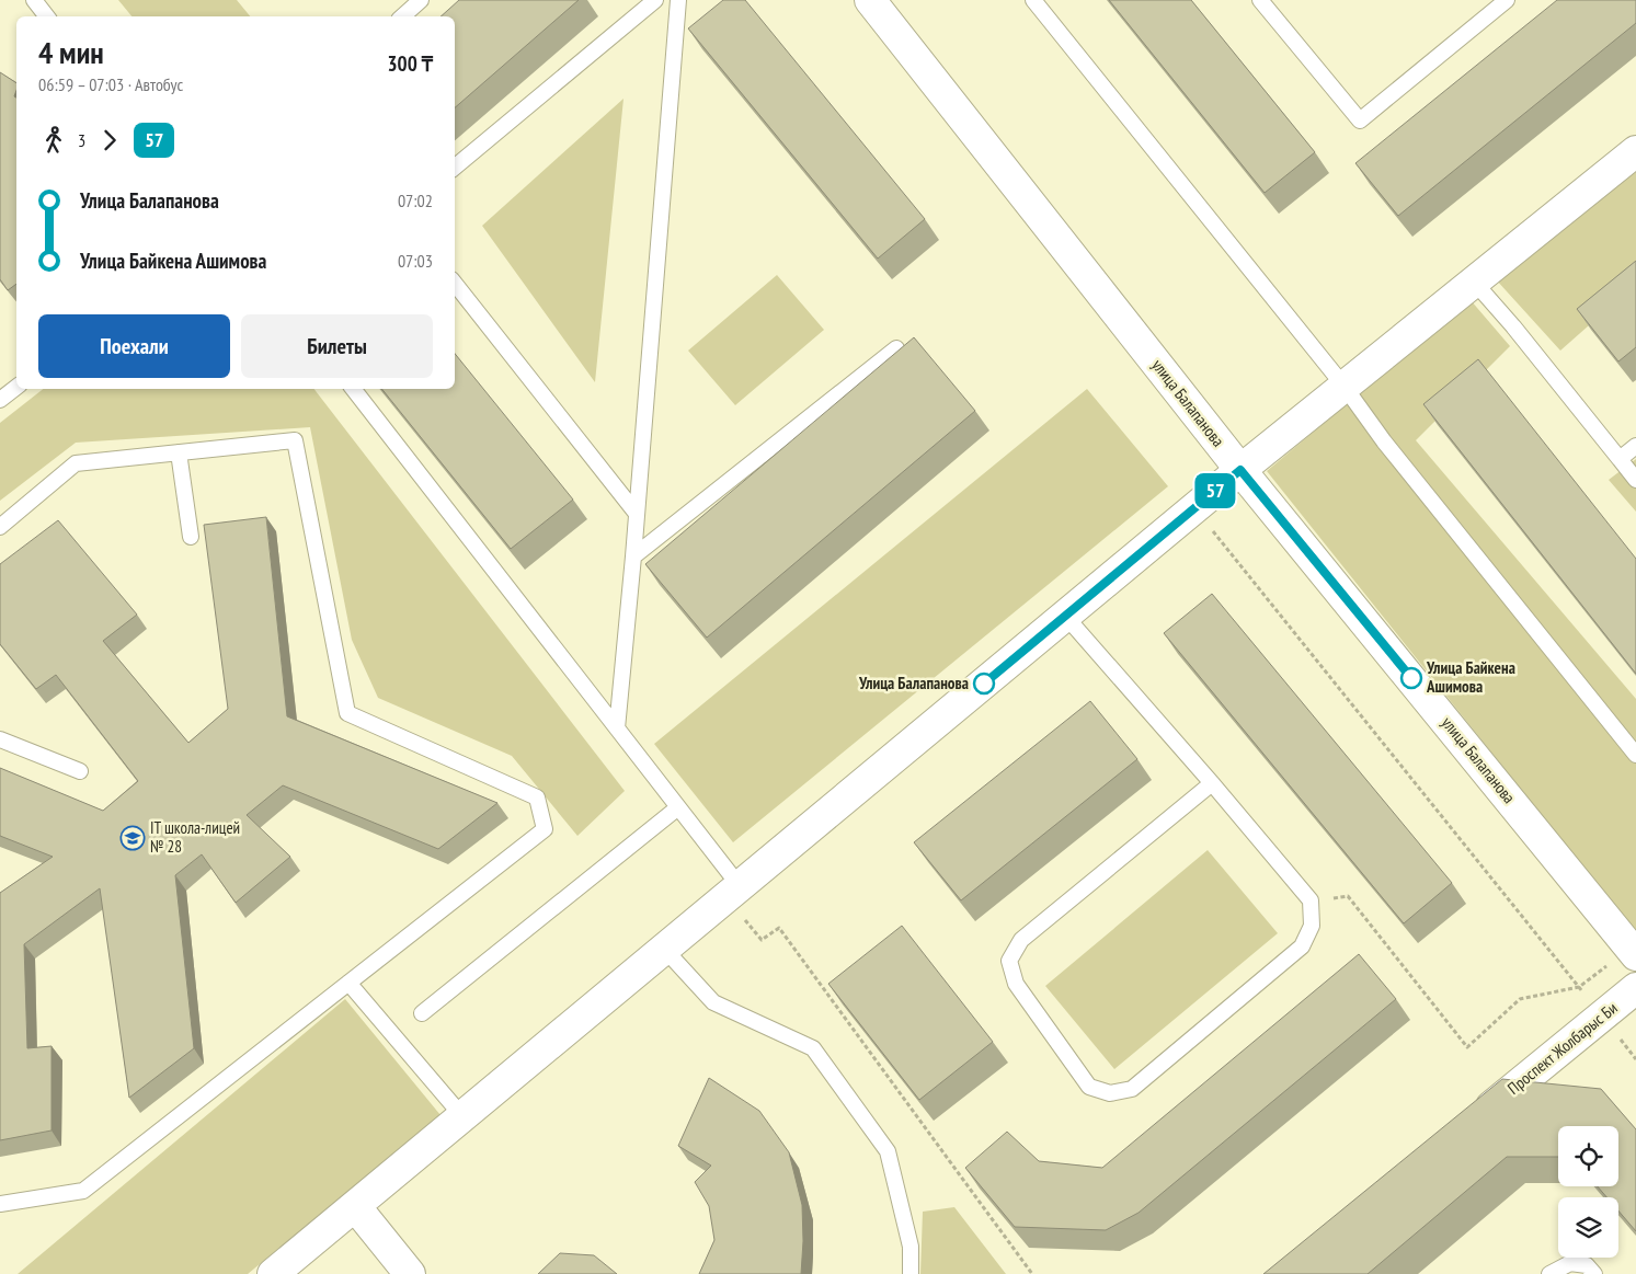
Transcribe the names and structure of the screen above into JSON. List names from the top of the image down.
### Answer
{
  "streets": {
    "street": ["улица Балапанова", "Проспект Жолбарыс Би"]
  },
  "places": {
    "other": ["Улица Байкена Ашимова", "Улица Балапанова"],
    "school or university": ["IT школа-лицей № 28"]
  },
  "lines": ["bus line 57"],
  "page": {
    "on_map": "57",
    "heading": ["4 мин", "06:59 – 07:03 · Автобус", "300 ₸"],
    "legs": ["3", "57"],
    "list": [
      {
        "name": "Улица Балапанова",
        "value": "07:02"
      },
      {
        "name": "Улица Байкена Ашимова",
        "value": "07:03"
      }
    ],
    "buttons": ["Поехали", "Билеты"]
  }
}
